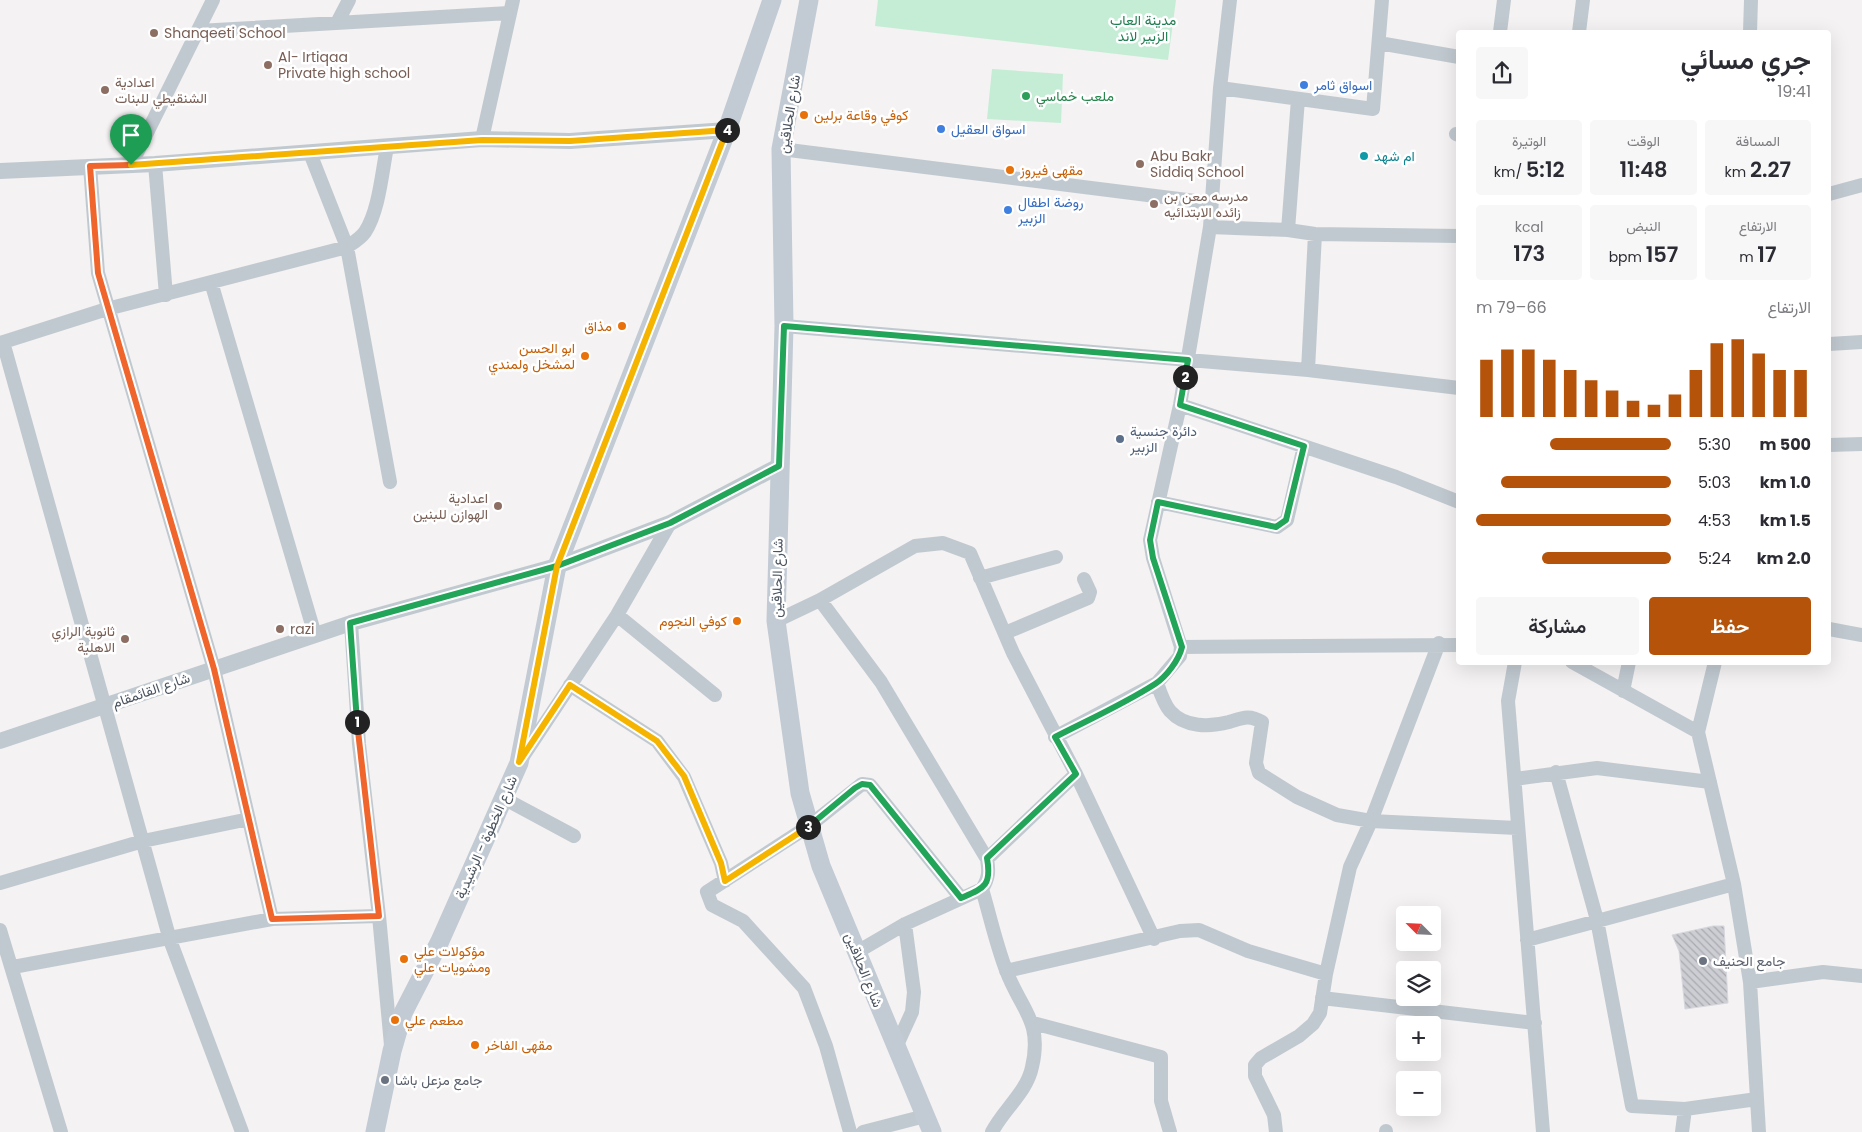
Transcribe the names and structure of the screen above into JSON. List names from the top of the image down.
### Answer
{
  "streets": {
    "main road": ["شارع الحلاقين", "شارع الخطوة - الرشيدية"],
    "street": ["شارع القائمقام"]
  },
  "crossings": [
    ["شارع الحلاقين", "شارع القائمقام"],
    ["شارع القائمقام", "شارع الخطوة - الرشيدية"]
  ],
  "parks": ["مدينة العاب الزبير لاند"],
  "places": [
    "Shanqeeti School",
    "Al- Irtiqaa Private high school",
    "اسواق ثامر",
    "اعدادية الشنقيطي للبنات",
    "ملعب خماسي",
    "كوفي وقاعة برلين",
    "اسواق العقيل",
    "ام شهد",
    "Abu Bakr Siddiq School",
    "مقهى فيروز",
    "مدرسه معن بن زائده الابتدائيه",
    "روضة اطفال الزبير",
    "مذاق",
    "ابو الحسن لمشخل ولمندي",
    "دائرة جنسية الزبير",
    "اعدادية الهوازن للبنين",
    "كوفي النجوم",
    "razi",
    "ثانوية الرازي الاهلية",
    "مؤكولات علي ومشويات علي",
    "جامع الحنيف",
    "مطعم علي",
    "مقهى الفاخر",
    "جامع مزعل باشا"
  ],
  "north": "top left",
  "page": {
    "heading": ["جري مسائي", "19:41"],
    "stats": [
      ["المسافة", "2.27 km"],
      ["الوقت", "11:48"],
      ["الوتيرة", "5:12 /km"],
      ["الارتفاع", "17 m"],
      ["النبض", "157 bpm"],
      ["kcal", "173"]
    ],
    "pins": [
      "4",
      "2",
      "1",
      "3"
    ],
    "chart": ["الارتفاع", "66–79 m"],
    "list": [
      {
        "name": "500 m",
        "note": "5:30"
      },
      {
        "name": "1.0 km",
        "note": "5:03"
      },
      {
        "name": "1.5 km",
        "note": "4:53"
      },
      {
        "name": "2.0 km",
        "note": "5:24"
      }
    ],
    "buttons": ["حفظ", "مشاركة"],
    "map_buttons": ["+", "−"]
  }
}
